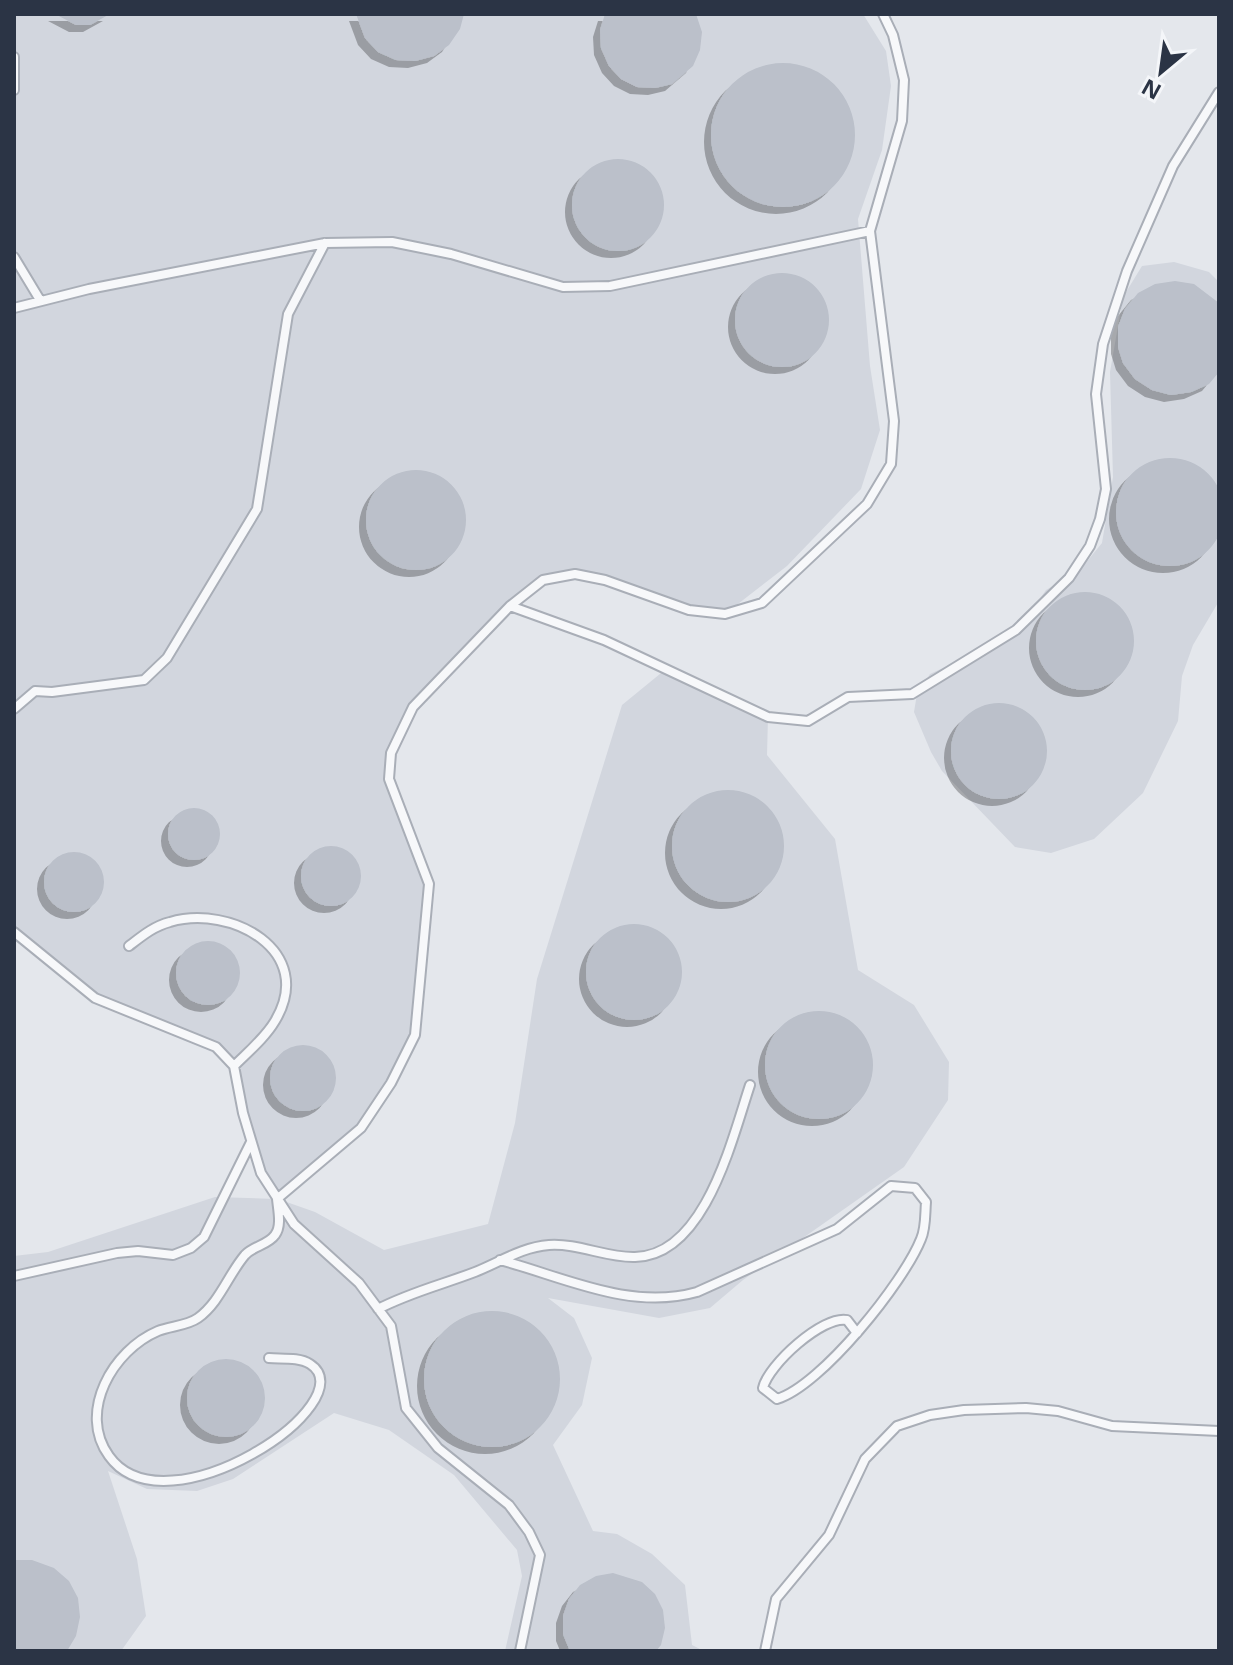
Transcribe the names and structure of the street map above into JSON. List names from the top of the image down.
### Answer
{
  "north": "bottom left"
}
